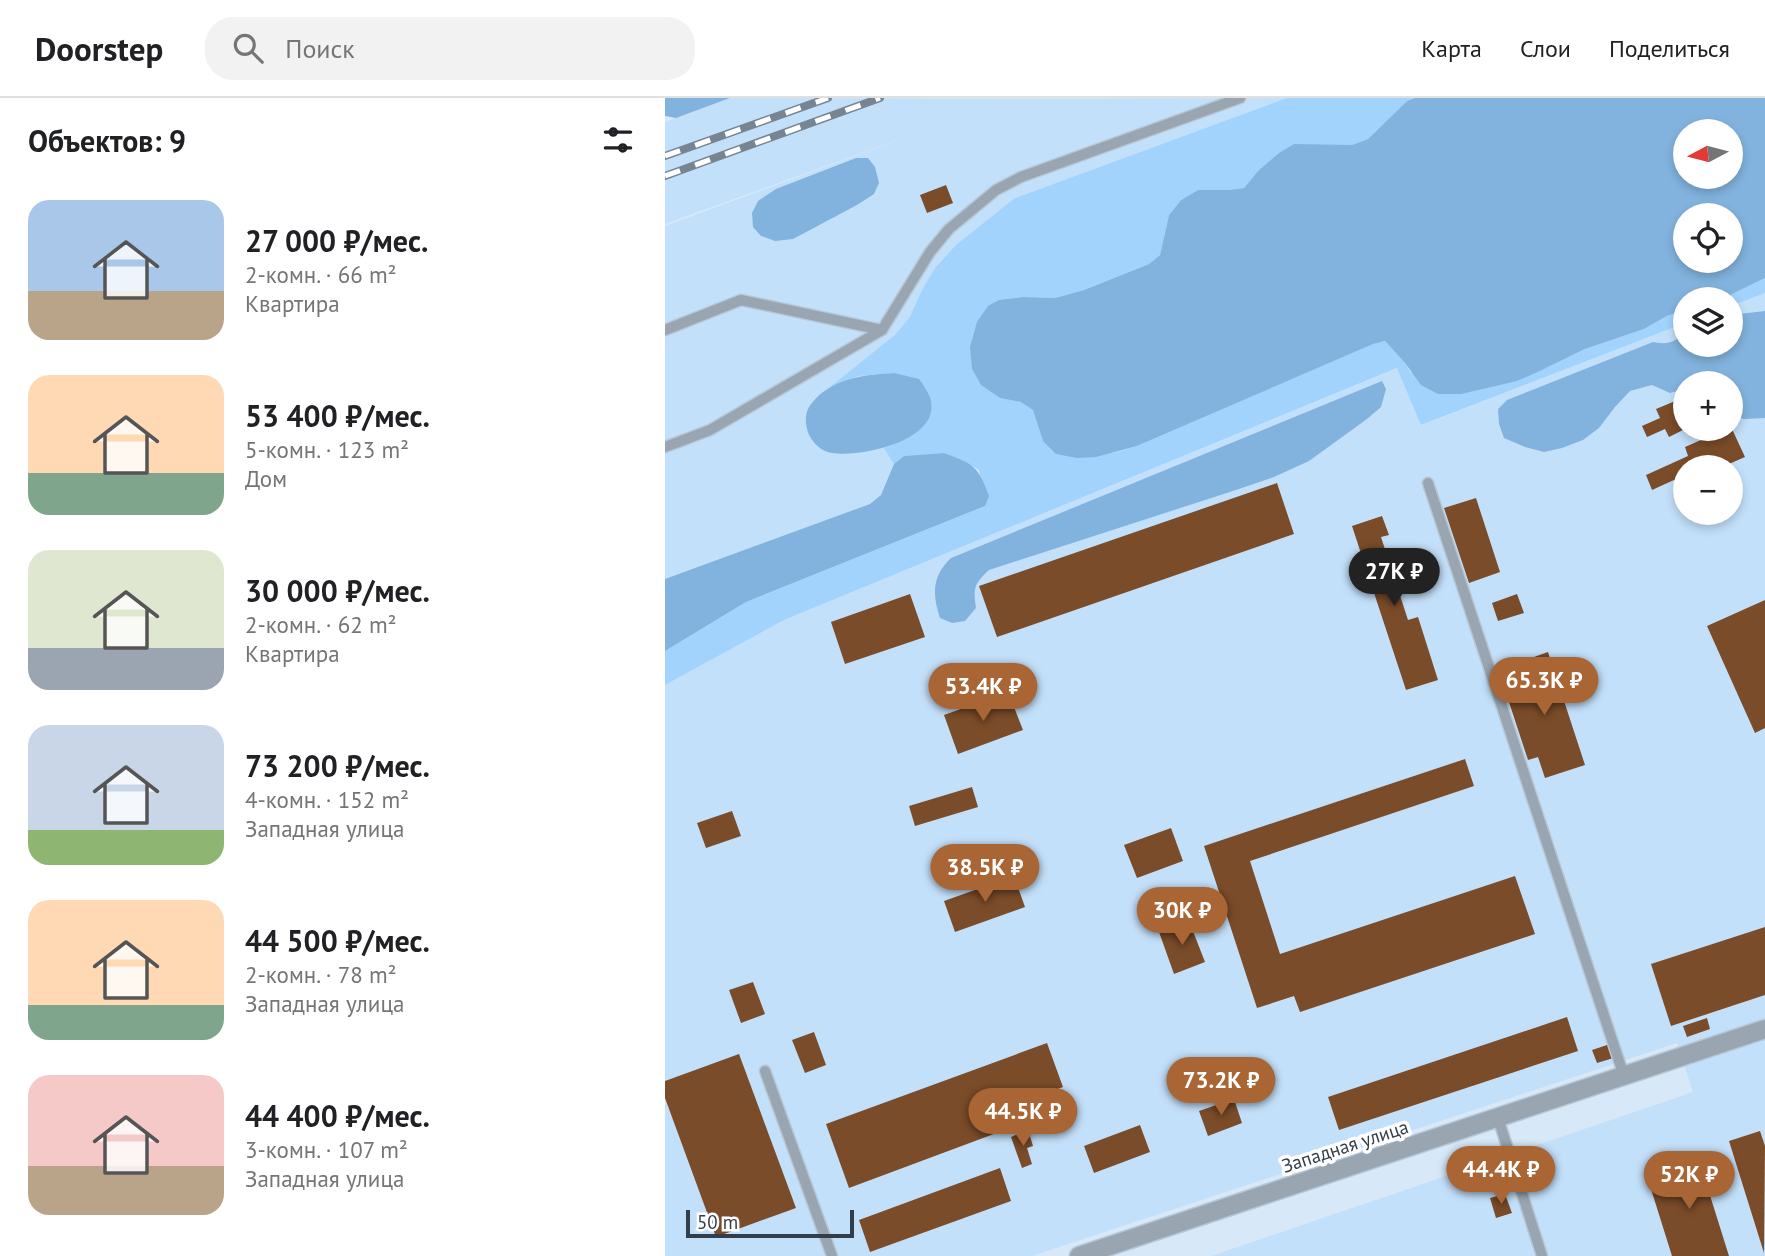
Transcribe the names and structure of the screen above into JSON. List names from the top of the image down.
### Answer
{
  "streets": {
    "street": ["Западная улица"]
  },
  "scale_bar": "50 m",
  "north": "left",
  "page": {
    "header": "Doorstep",
    "search": "Поиск",
    "nav": ["Карта", "Слои", "Поделиться"],
    "heading": "Объектов: 9",
    "map_buttons": ["+", "−"],
    "list": [
      {
        "name": "27 000 ₽/мес.",
        "note": "2-комн. · 66 m² · Квартира"
      },
      {
        "name": "53 400 ₽/мес.",
        "note": "5-комн. · 123 m² · Дом"
      },
      {
        "name": "30 000 ₽/мес.",
        "note": "2-комн. · 62 m² · Квартира"
      },
      {
        "name": "73 200 ₽/мес.",
        "note": "4-комн. · 152 m² · Западная улица"
      },
      {
        "name": "44 500 ₽/мес.",
        "note": "2-комн. · 78 m² · Западная улица"
      },
      {
        "name": "44 400 ₽/мес.",
        "note": "3-комн. · 107 m² · Западная улица"
      }
    ],
    "price": [
      "27K ₽",
      "65.3K ₽",
      "53.4K ₽",
      "38.5K ₽",
      "30K ₽",
      "73.2K ₽",
      "44.5K ₽",
      "44.4K ₽",
      "52K ₽"
    ],
    "scale": "50 m"
  }
}
